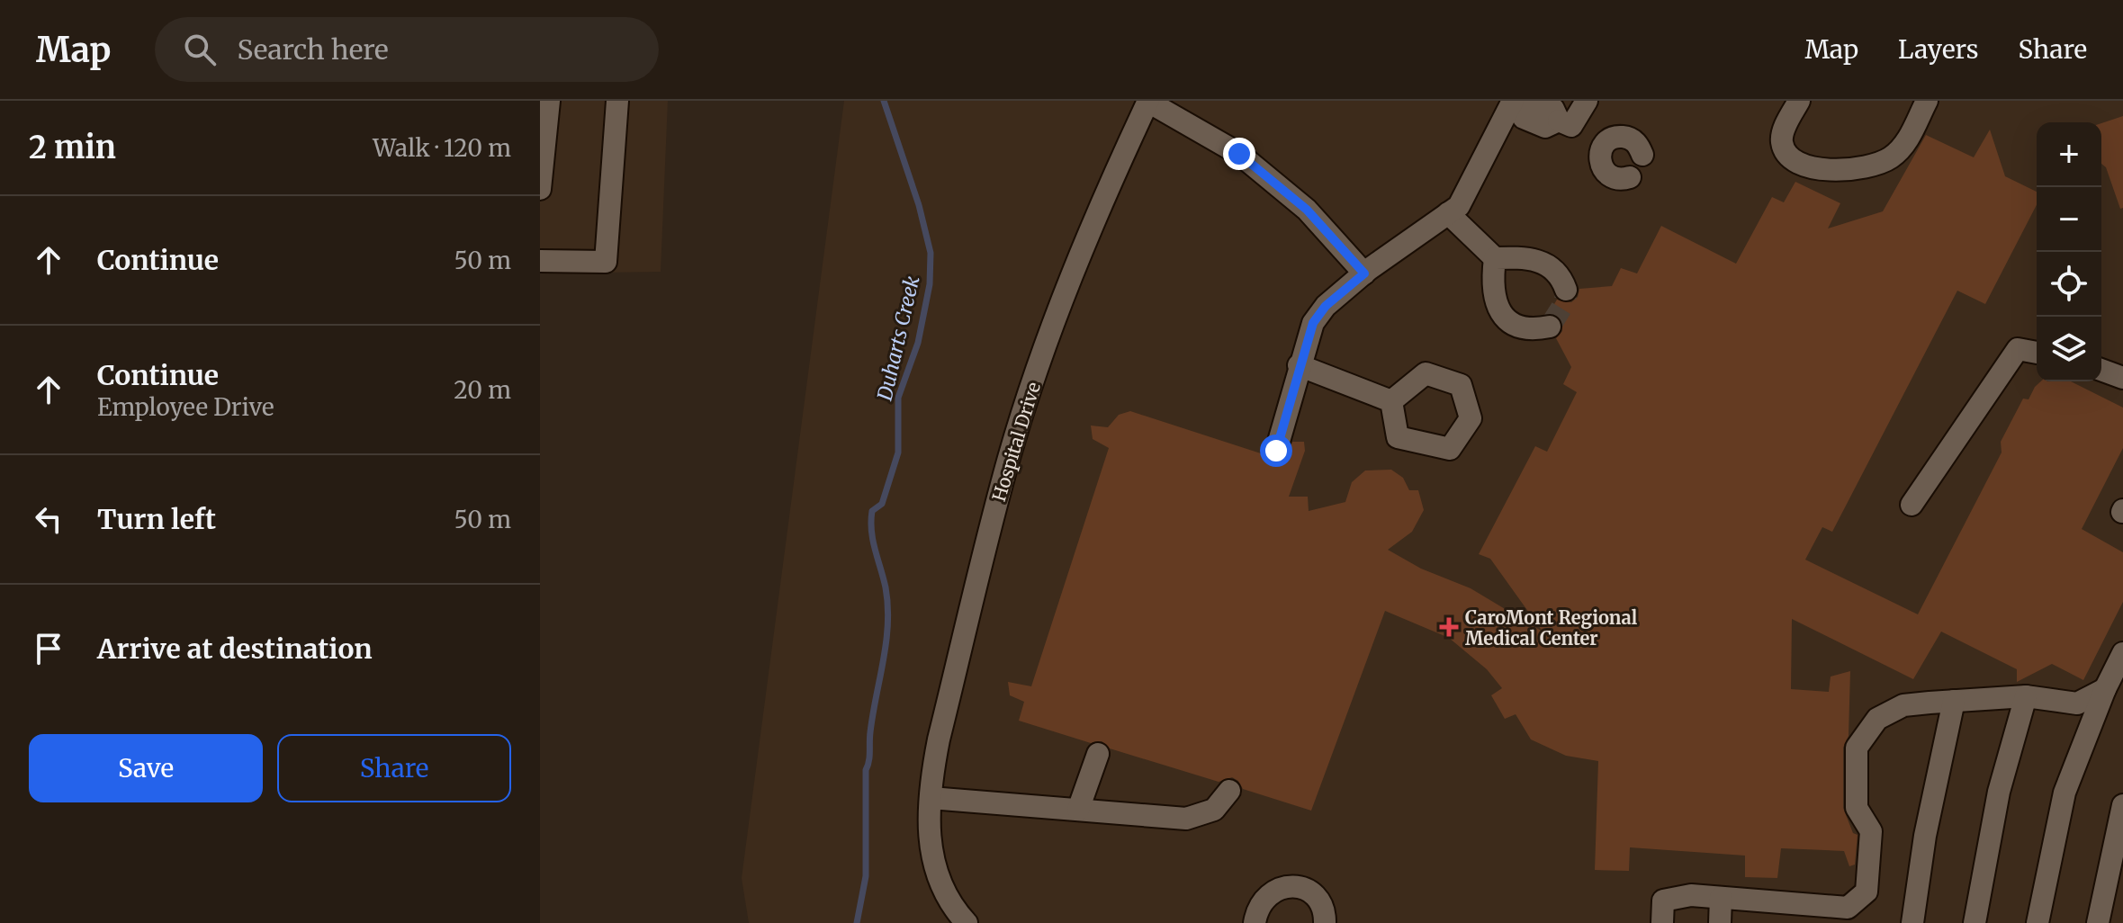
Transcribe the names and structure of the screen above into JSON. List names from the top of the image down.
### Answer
{
  "streets": {
    "street": ["Hospital Drive"]
  },
  "water": ["Duharts Creek"],
  "places": {
    "health": ["CaroMont Regional Medical Center"]
  },
  "page": {
    "header": "Map",
    "search": "Search here",
    "nav": ["Map", "Layers", "Share"],
    "heading": ["2 min", "Walk · 120 m"],
    "map_buttons": ["+", "−"],
    "list": [
      ["Continue", "50 m"],
      ["Continue", "Employee Drive", "20 m"],
      ["Turn left", "50 m"],
      "Arrive at destination"
    ],
    "buttons": ["Save", "Share"]
  }
}
